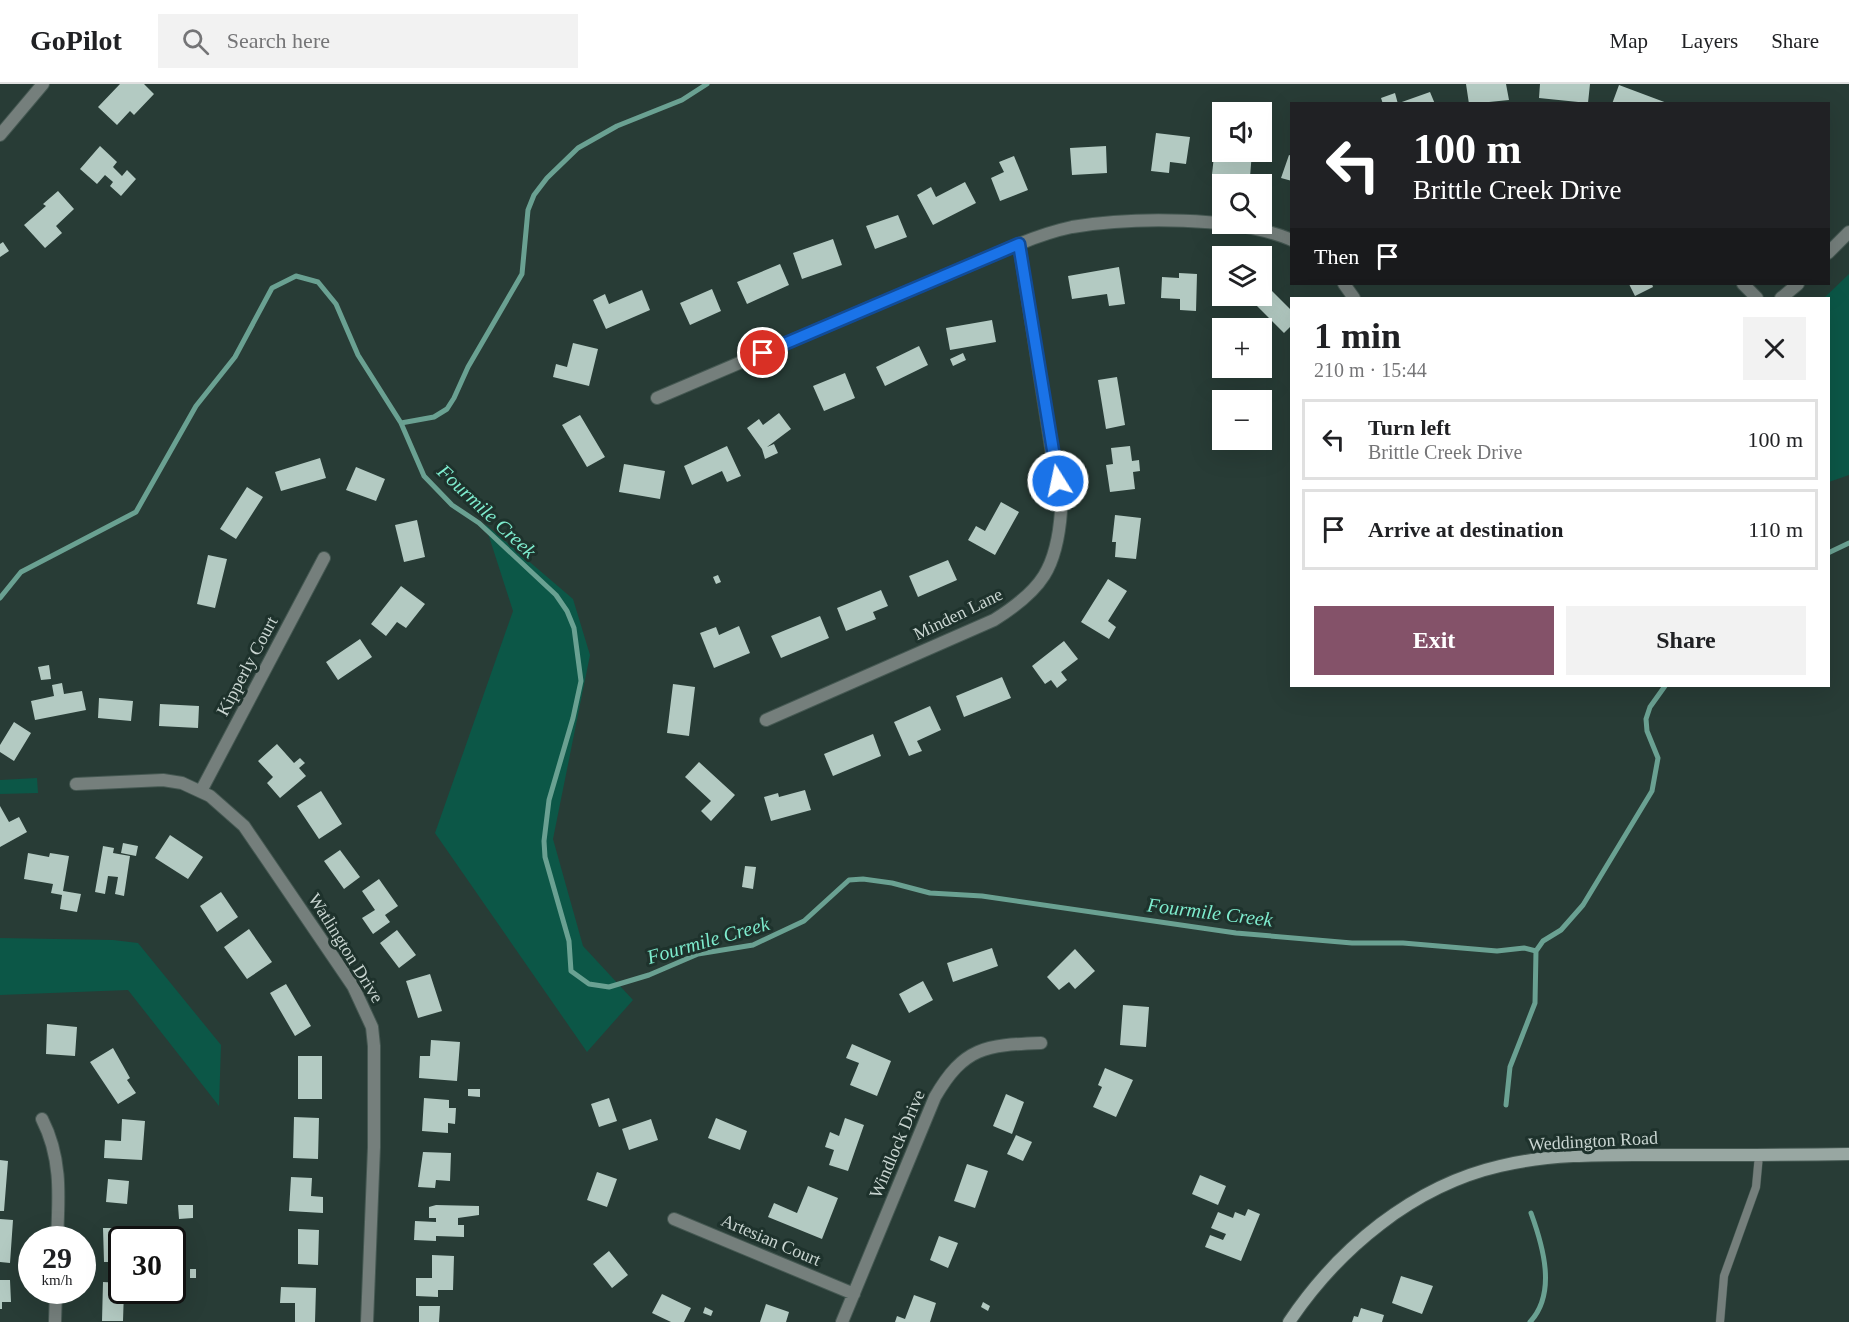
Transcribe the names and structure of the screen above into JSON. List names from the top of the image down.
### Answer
{
  "streets": {
    "main road": ["Weddington Road"],
    "street": [
      "Minden Lane",
      "Kipperly Court",
      "Watlington Drive",
      "Windlock Drive",
      "Artesian Court"
    ]
  },
  "crossings": [
    ["Kipperly Court", "Watlington Drive"],
    ["Windlock Drive", "Artesian Court"]
  ],
  "water": ["Fourmile Creek"],
  "page": {
    "header": "GoPilot",
    "search": "Search here",
    "nav": ["Map", "Layers", "Share"],
    "map_buttons": ["+", "−"],
    "turn": ["100 m", "Brittle Creek Drive"],
    "then": "Then",
    "heading": ["1 min", "210 m · 15:44"],
    "list": [
      {
        "name": "Turn left",
        "note": "Brittle Creek Drive",
        "value": "100 m"
      },
      {
        "name": "Arrive at destination",
        "value": "110 m"
      }
    ],
    "buttons": ["Exit", "Share"],
    "speed": "29 km/h",
    "limit": "30"
  }
}
